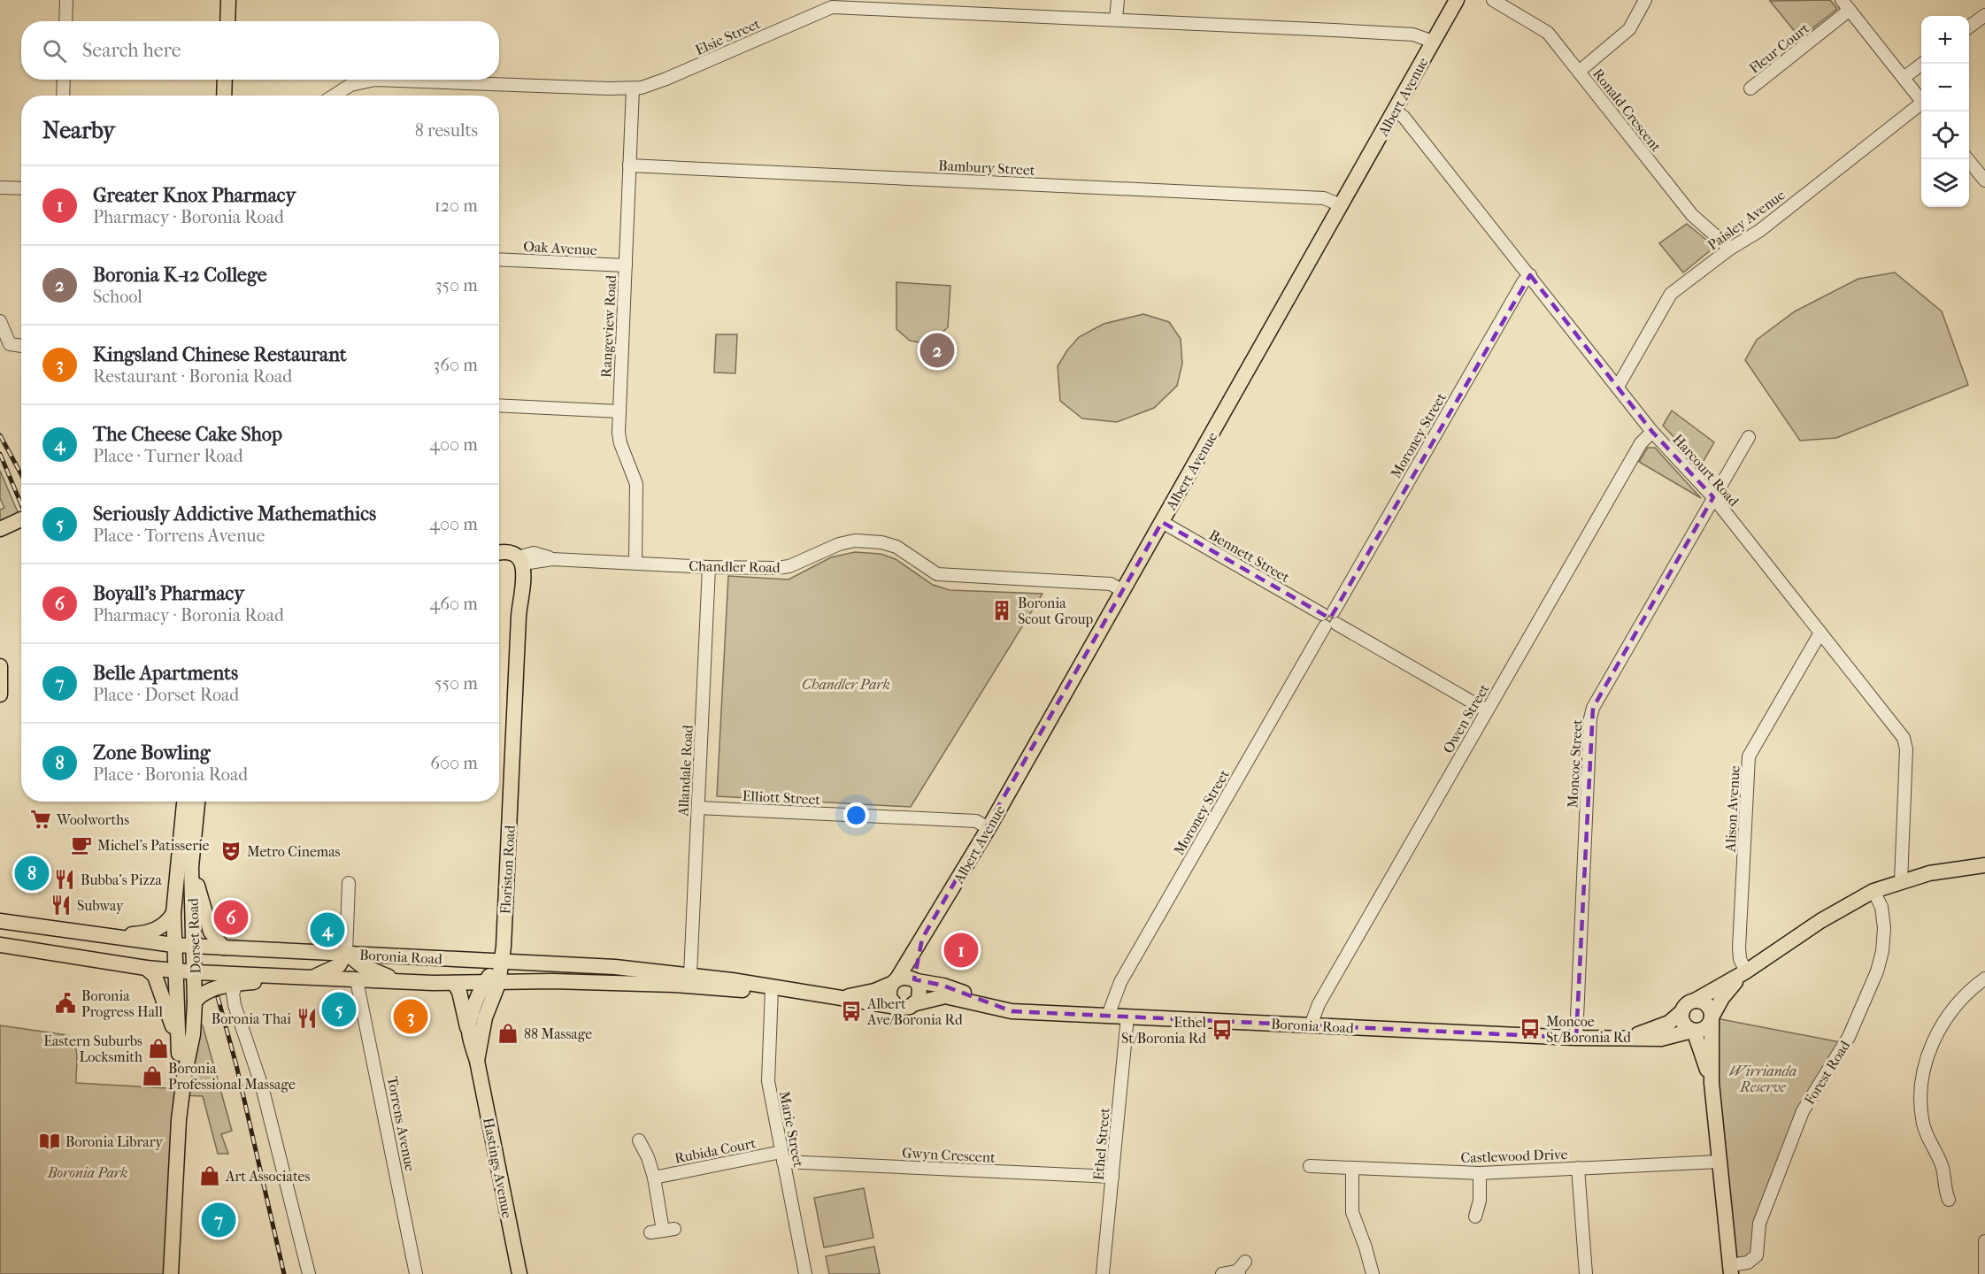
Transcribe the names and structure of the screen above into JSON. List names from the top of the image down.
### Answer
{
  "streets": {
    "main road": [
      "Albert Avenue",
      "Chandler Road",
      "Floriston Road",
      "Dorset Road",
      "Boronia Road",
      "Forest Road",
      "Hastings Avenue"
    ],
    "street": [
      "Elsie Street",
      "Fleur Court",
      "Ronald Crescent",
      "Bambury Street",
      "Paisley Avenue",
      "Oak Avenue",
      "Rangeview Road",
      "Moroney Street",
      "Harcourt Road",
      "Bennett Street",
      "Owen Street",
      "Moncoe Street",
      "Allandale Road",
      "Elliott Street",
      "Alison Avenue",
      "Torrens Avenue",
      "Marie Street",
      "Ethel Street",
      "Rubida Court",
      "Gwyn Crescent",
      "Castlewood Drive"
    ]
  },
  "crossings": [
    ["Elsie Street", "Albert Avenue"],
    ["Elsie Street", "Rangeview Road"],
    ["Albert Avenue", "Bambury Street"],
    ["Albert Avenue", "Harcourt Road"],
    ["Albert Avenue", "Bennett Street"],
    ["Albert Avenue", "Chandler Road"],
    ["Albert Avenue", "Elliott Street"],
    ["Albert Avenue", "Boronia Road"],
    ["Ronald Crescent", "Paisley Avenue"],
    ["Bambury Street", "Rangeview Road"],
    ["Paisley Avenue", "Harcourt Road"],
    ["Oak Avenue", "Rangeview Road"],
    ["Rangeview Road", "Chandler Road"],
    ["Moroney Street", "Harcourt Road"],
    ["Moroney Street", "Bennett Street"],
    ["Moroney Street", "Boronia Road"],
    ["Harcourt Road", "Owen Street"],
    ["Harcourt Road", "Moncoe Street"],
    ["Harcourt Road", "Alison Avenue"],
    ["Bennett Street", "Owen Street"],
    ["Chandler Road", "Allandale Road"],
    ["Chandler Road", "Floriston Road"],
    ["Owen Street", "Boronia Road"],
    ["Moncoe Street", "Boronia Road"],
    ["Allandale Road", "Elliott Street"],
    ["Allandale Road", "Boronia Road"],
    ["Floriston Road", "Boronia Road"],
    ["Floriston Road", "Hastings Avenue"],
    ["Dorset Road", "Boronia Road"],
    ["Boronia Road", "Forest Road"],
    ["Boronia Road", "Torrens Avenue"],
    ["Boronia Road", "Marie Street"],
    ["Boronia Road", "Ethel Street"],
    ["Boronia Road", "Hastings Avenue"],
    ["Forest Road", "Castlewood Drive"],
    ["Marie Street", "Rubida Court"],
    ["Marie Street", "Gwyn Crescent"],
    ["Ethel Street", "Gwyn Crescent"],
    ["Rubida Court", "Gwyn Crescent"]
  ],
  "parks": ["Chandler Park", "Wirrianda Reserve", "Boronia Park"],
  "places": {
    "building": ["Boronia Scout Group"],
    "supermarket": ["Woolworths"],
    "cafe": ["Michel's Patisserie"],
    "theatre": ["Metro Cinemas"],
    "restaurant": ["Bubba's Pizza", "Subway", "Boronia Thai"],
    "public building": ["Boronia Progress Hall"],
    "bus stop": ["Albert Ave/Boronia Rd", "Moncoe St/Boronia Rd", "Ethel St/Boronia Rd"],
    "shop": [
      "88 Massage",
      "Eastern Suburbs Locksmith",
      "Boronia Professional Massage",
      "Art Associates"
    ],
    "library": ["Boronia Library"]
  },
  "page": {
    "map_buttons": ["+", "−"],
    "search": "Search here",
    "heading": ["Nearby", "8 results"],
    "list": [
      {
        "mark": "1",
        "name": "Greater Knox Pharmacy",
        "note": "Pharmacy · Boronia Road",
        "value": "120 m"
      },
      {
        "mark": "2",
        "name": "Boronia K-12 College",
        "note": "School",
        "value": "350 m"
      },
      {
        "mark": "3",
        "name": "Kingsland Chinese Restaurant",
        "note": "Restaurant · Boronia Road",
        "value": "360 m"
      },
      {
        "mark": "4",
        "name": "The Cheese Cake Shop",
        "note": "Place · Turner Road",
        "value": "400 m"
      },
      {
        "mark": "5",
        "name": "Seriously Addictive Mathemathics",
        "note": "Place · Torrens Avenue",
        "value": "400 m"
      },
      {
        "mark": "6",
        "name": "Boyall's Pharmacy",
        "note": "Pharmacy · Boronia Road",
        "value": "460 m"
      },
      {
        "mark": "7",
        "name": "Belle Apartments",
        "note": "Place · Dorset Road",
        "value": "550 m"
      },
      {
        "mark": "8",
        "name": "Zone Bowling",
        "note": "Place · Boronia Road",
        "value": "600 m"
      }
    ],
    "pins": [
      "2",
      "8",
      "6",
      "4",
      "1",
      "5",
      "3",
      "7"
    ]
  }
}
